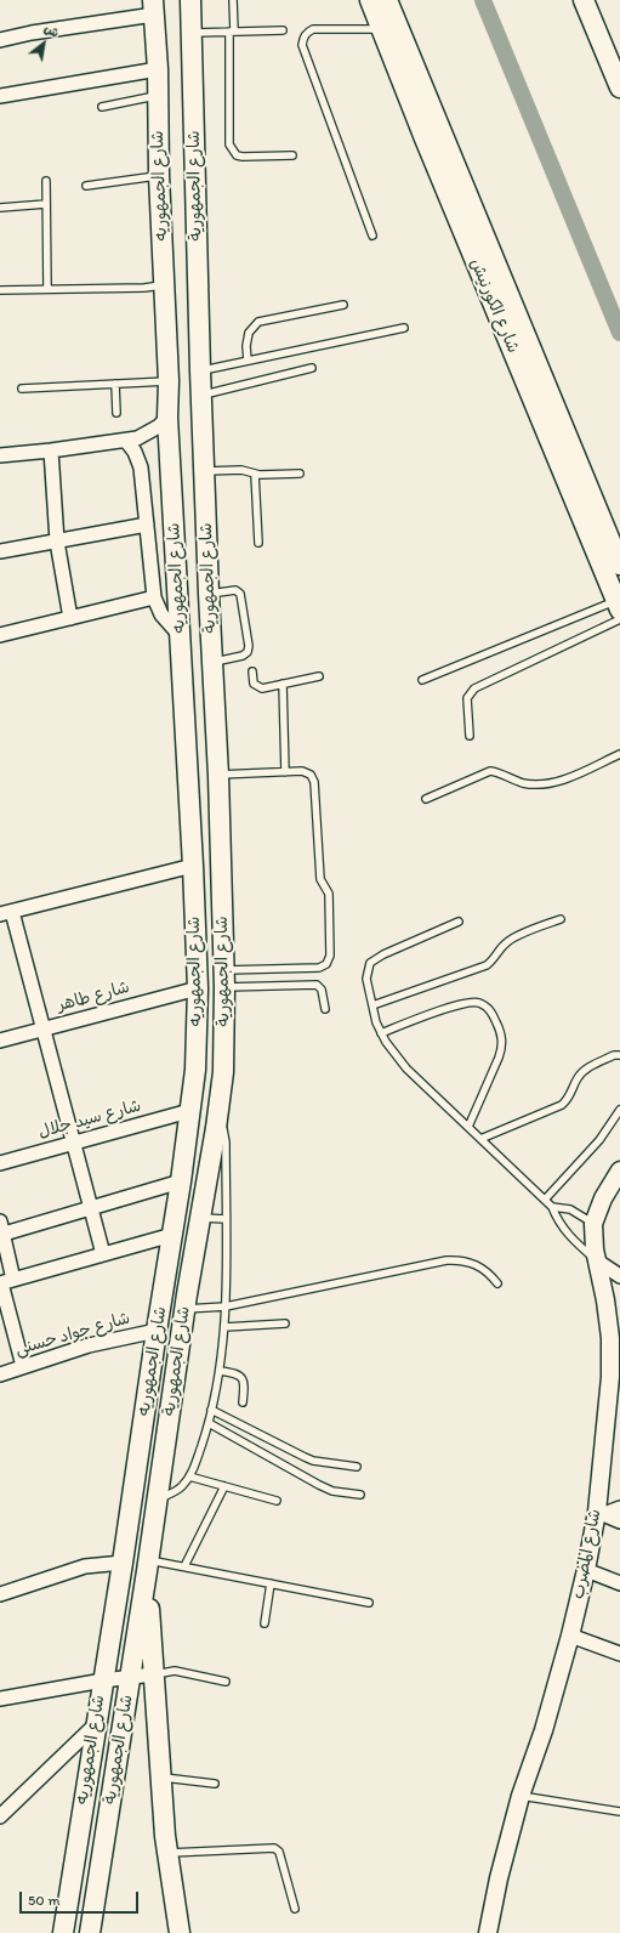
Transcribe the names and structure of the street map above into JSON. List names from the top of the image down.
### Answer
{
  "streets": {
    "main road": ["شارع الجمهوريه", "شارع الجمهورية", "شارع الكورنيش"],
    "street": [
      "شارع طاهر",
      "شارع سيد جلال",
      "شارع جواد حسنى",
      "شارع المضرب"
    ]
  },
  "crossings": [
    ["شارع الجمهوريه", "شارع طاهر"],
    ["شارع الجمهوريه", "شارع سيد جلال"],
    ["شارع الجمهوريه", "شارع جواد حسنى"]
  ],
  "scale_bar": "50 m",
  "north": "top right"
}
